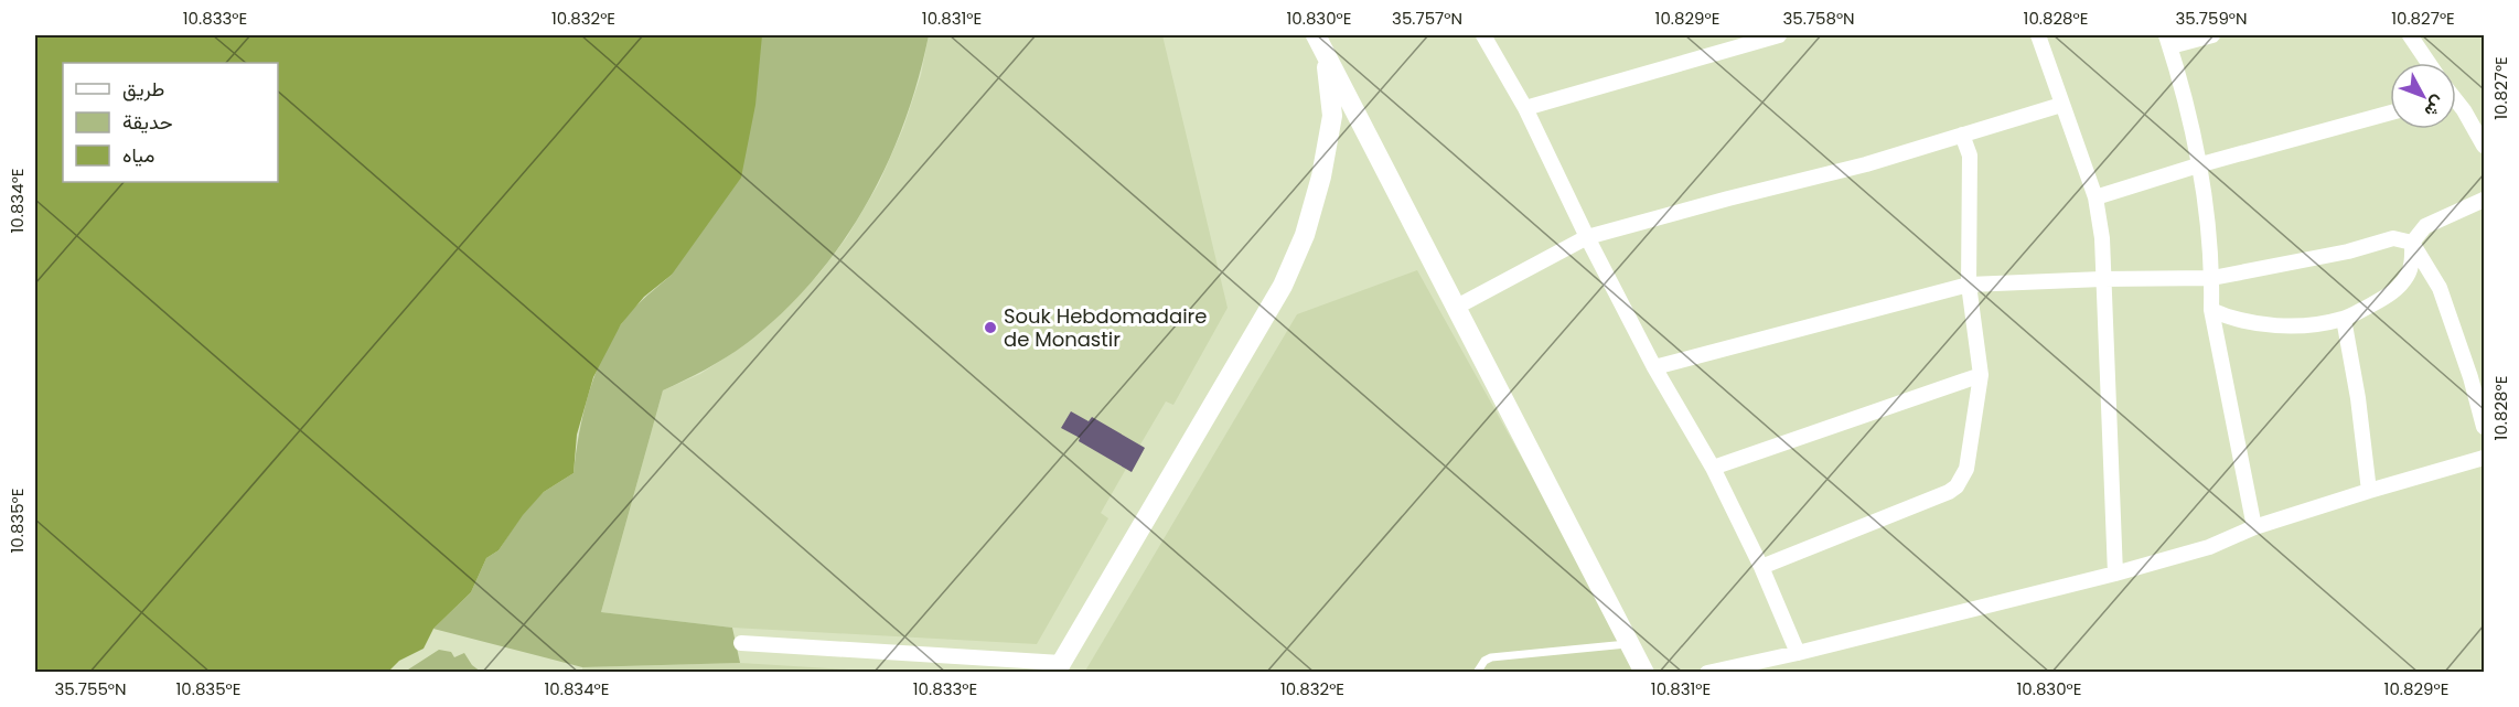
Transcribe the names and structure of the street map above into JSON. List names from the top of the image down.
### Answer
{
  "places": ["Souk Hebdomadaire de Monastir"],
  "legend": ["طريق", "حديقة", "مياه"],
  "north": "bottom right",
  "coordinates": [
    "10.833°E",
    "10.832°E",
    "10.831°E",
    "10.830°E",
    "35.757°N",
    "10.829°E",
    "35.758°N",
    "10.828°E",
    "35.759°N",
    "10.827°E",
    "10.834°E",
    "10.835°E",
    "35.755°N"
  ]
}
